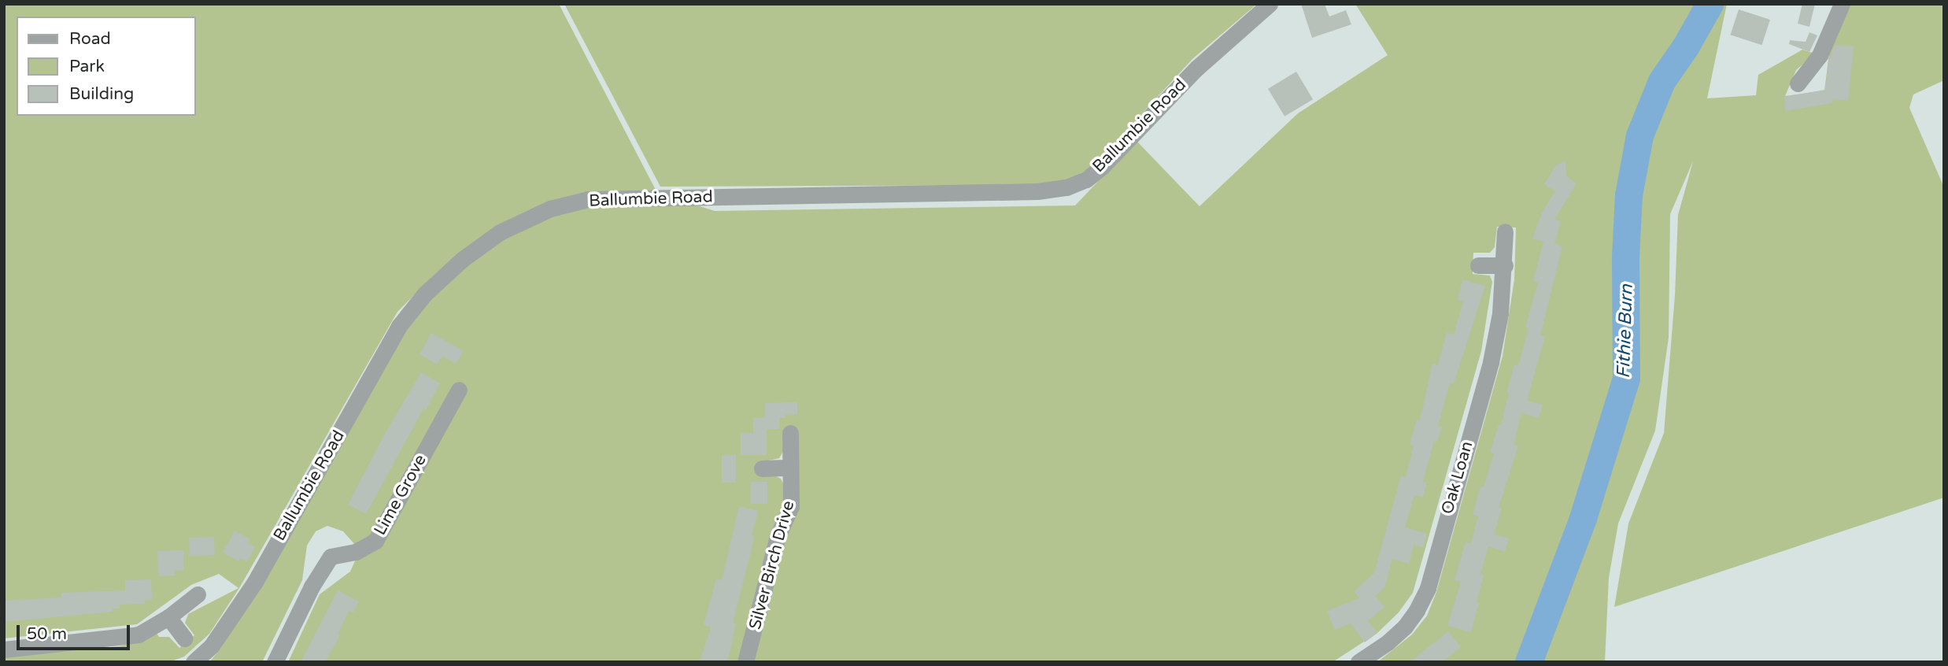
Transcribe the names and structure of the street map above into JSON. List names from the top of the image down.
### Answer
{
  "streets": {
    "street": [
      "Ballumbie Road",
      "Oak Loan",
      "Lime Grove",
      "Silver Birch Drive"
    ]
  },
  "water": ["Fithie Burn"],
  "legend": ["Road", "Park", "Building"],
  "scale_bar": "50 m"
}
